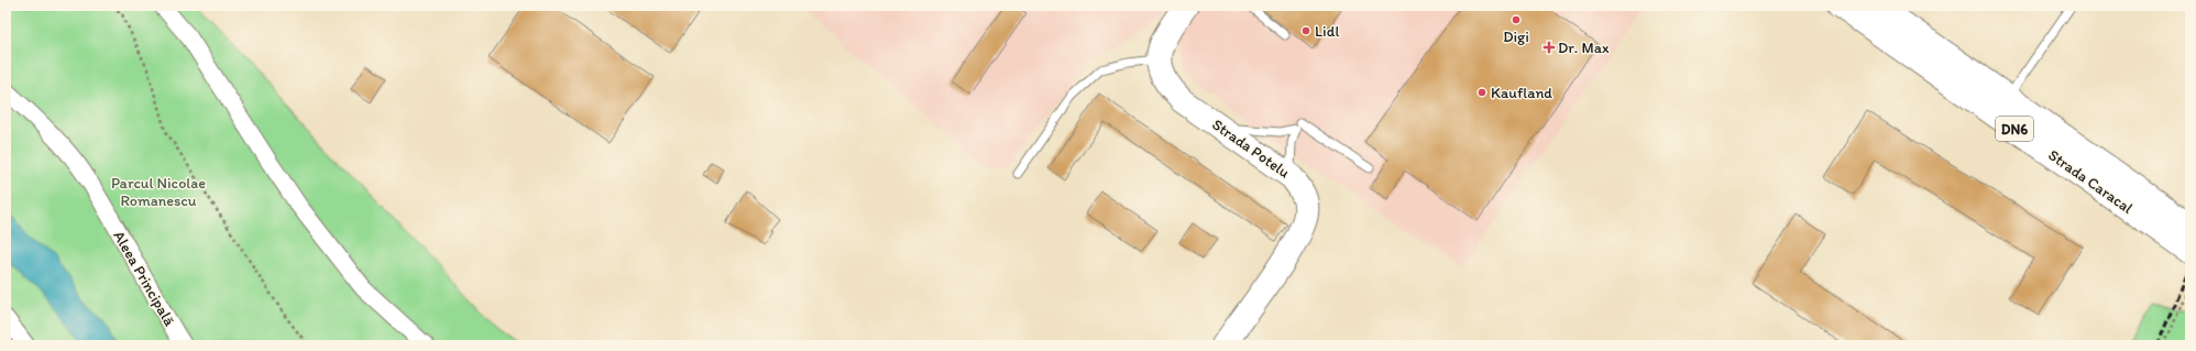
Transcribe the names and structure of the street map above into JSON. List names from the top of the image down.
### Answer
{
  "streets": {
    "main road": ["DN6", "Strada Potelu", "Strada Caracal"],
    "street": ["Aleea Principală"]
  },
  "parks": ["Parcul Nicolae Romanescu"],
  "places": {
    "other": ["Digi", "Lidl", "Kaufland"],
    "health": ["Dr. Max"]
  }
}
